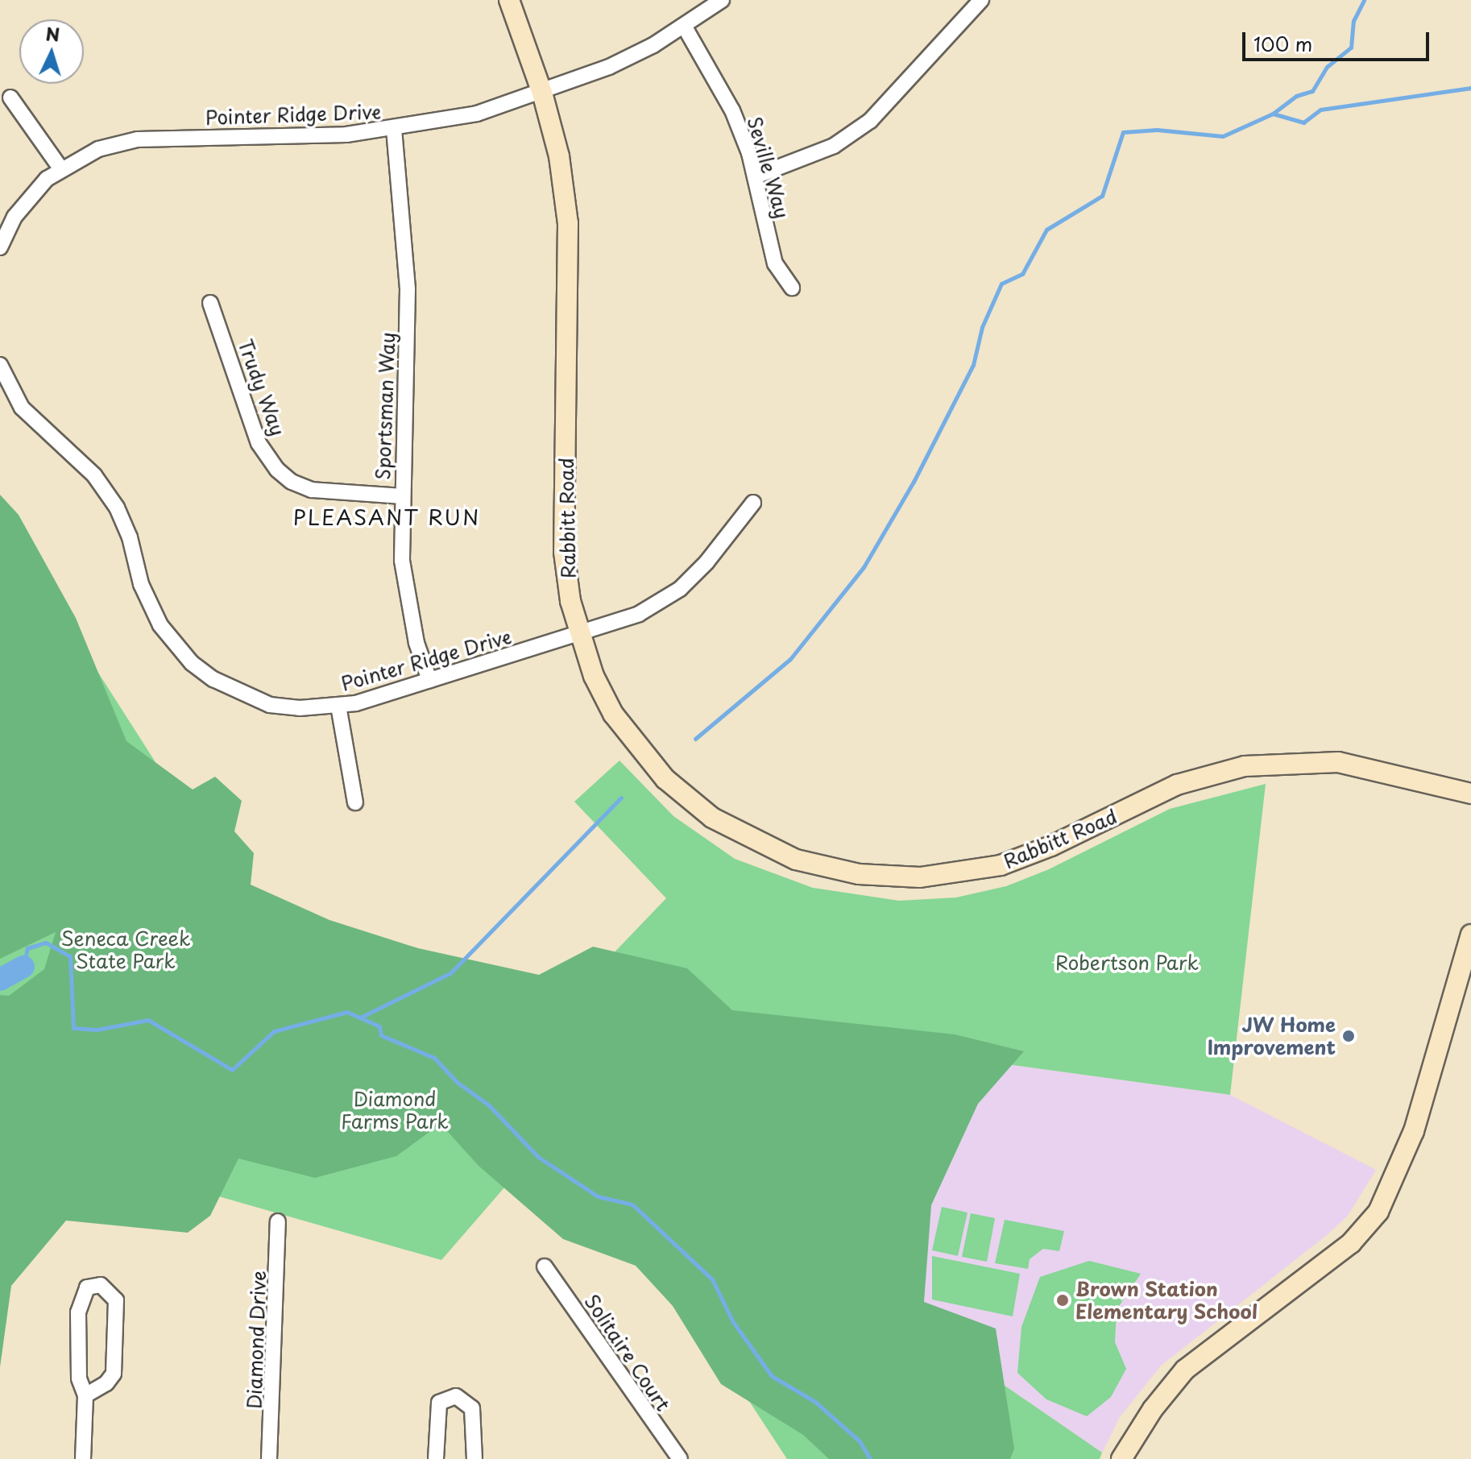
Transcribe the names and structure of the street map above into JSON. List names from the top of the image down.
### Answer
{
  "streets": {
    "street": [
      "Pointer Ridge Drive",
      "Seville Way",
      "Trudy Way",
      "Sportsman Way",
      "Rabbitt Road",
      "Diamond Drive",
      "Solitaire Court"
    ]
  },
  "crossings": [
    ["Pointer Ridge Drive", "Seville Way"],
    ["Pointer Ridge Drive", "Sportsman Way"],
    ["Pointer Ridge Drive", "Rabbitt Road"],
    ["Trudy Way", "Sportsman Way"]
  ],
  "districts": ["PLEASANT RUN"],
  "parks": ["Seneca Creek State Park", "Robertson Park", "Diamond Farms Park"],
  "places": ["JW Home Improvement", "Brown Station Elementary School"],
  "scale_bar": "100 m",
  "north": "top"
}
